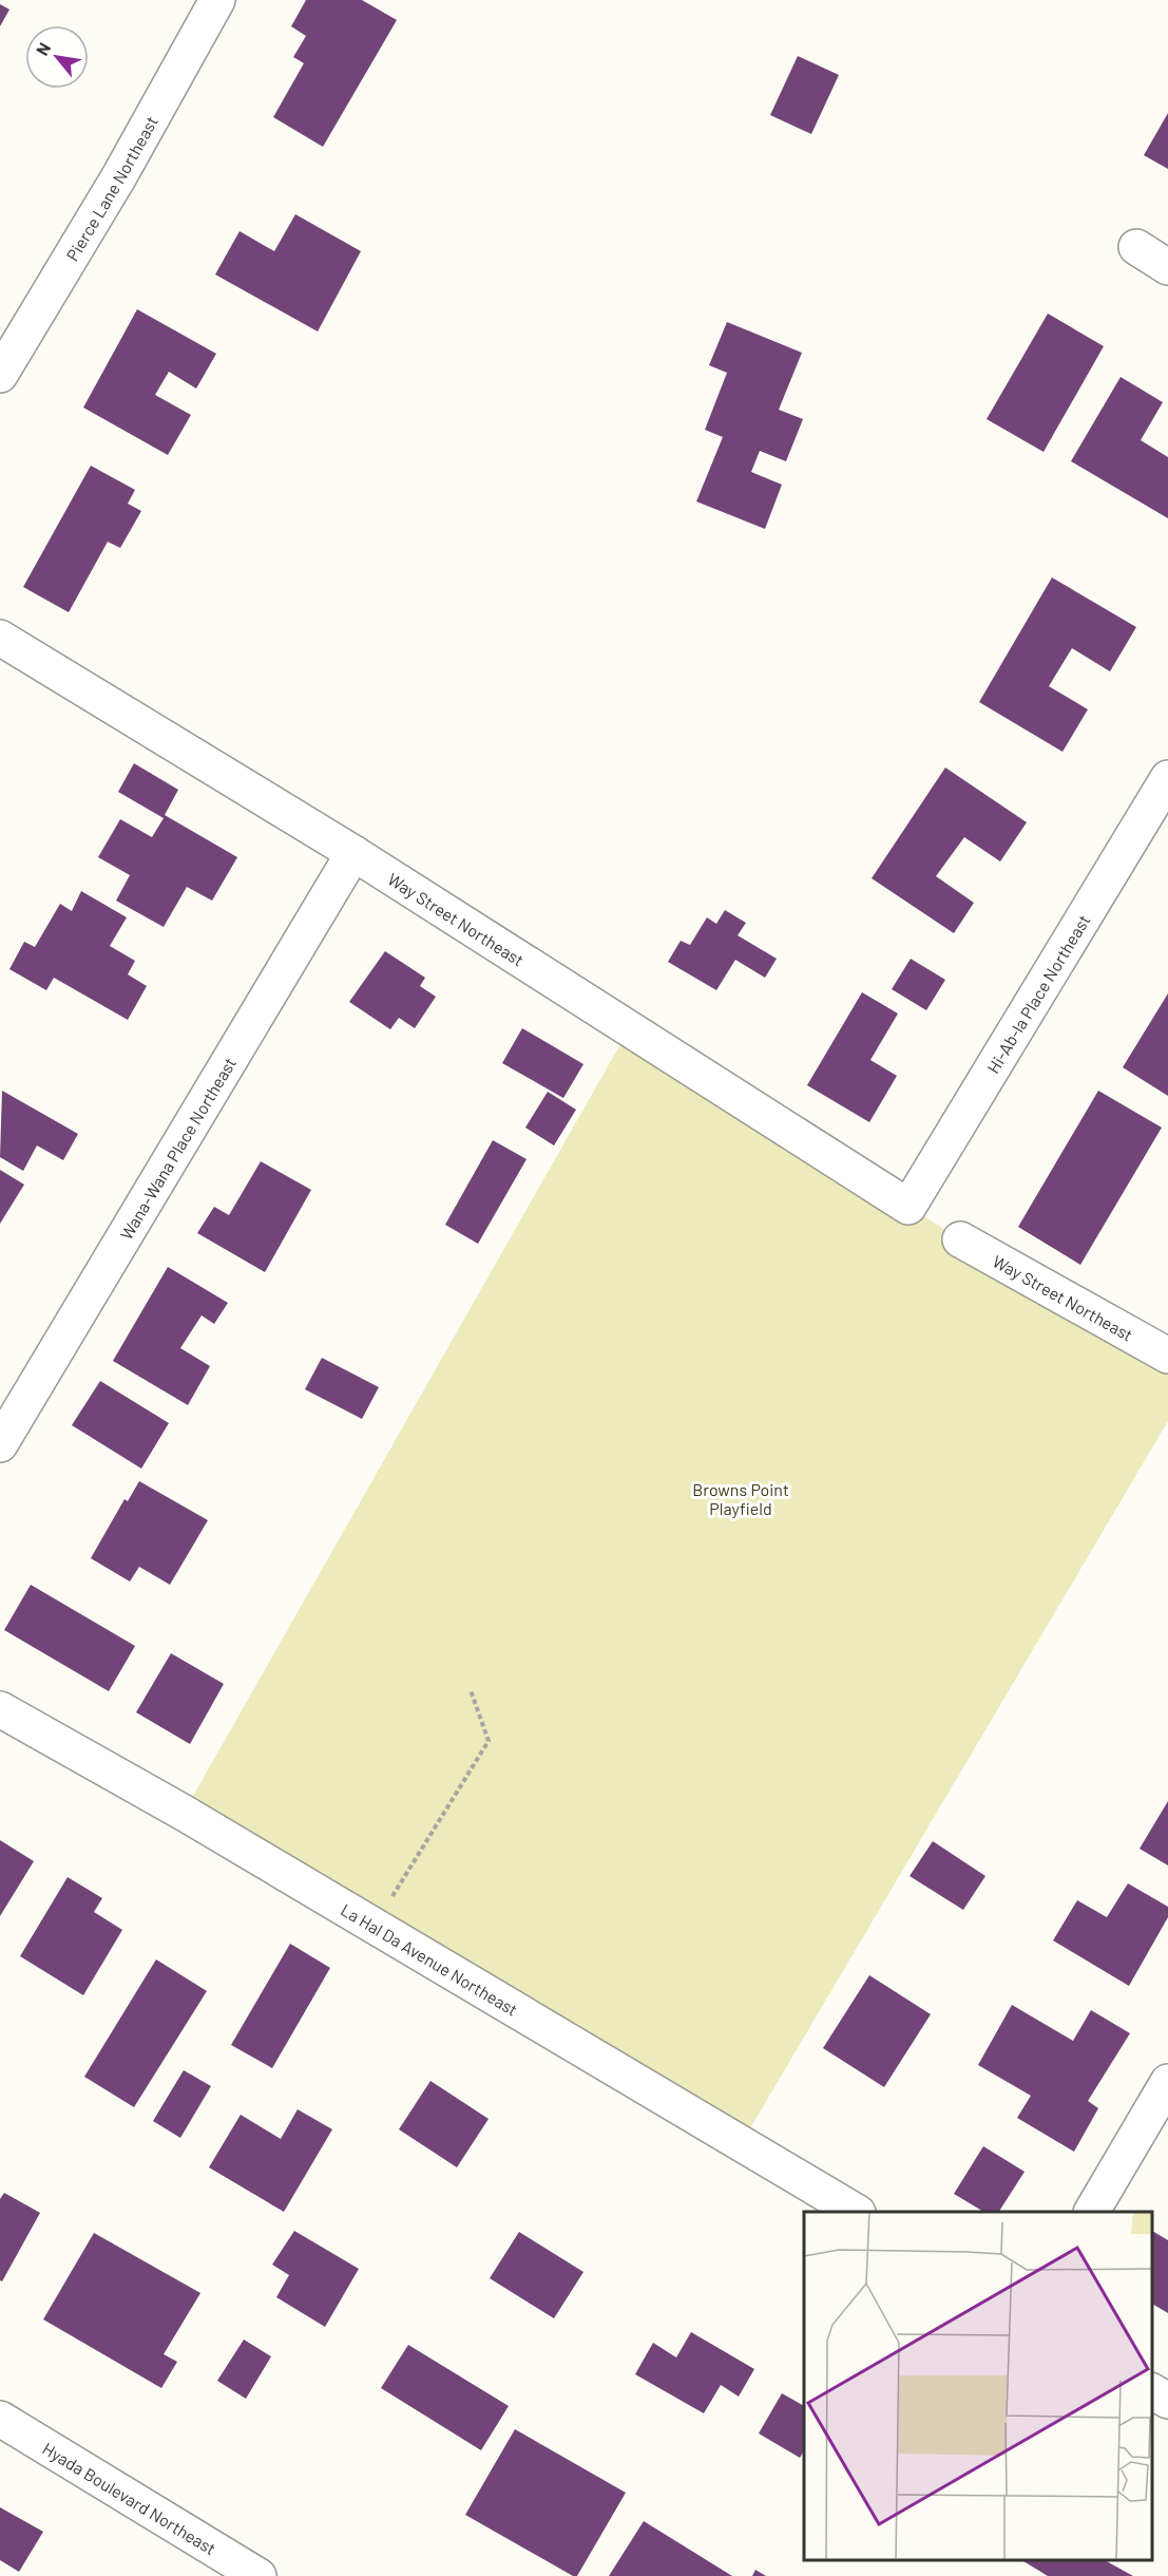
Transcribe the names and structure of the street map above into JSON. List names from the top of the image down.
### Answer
{
  "streets": {
    "street": [
      "Pierce Lane Northeast",
      "Way Street Northeast",
      "Hi-Ab-la Place Northeast",
      "Wana-Wana Place Northeast",
      "La Hal Da Avenue Northeast",
      "Hyada Boulevard Northeast"
    ]
  },
  "crossings": [
    ["Way Street Northeast", "Hi-Ab-la Place Northeast"],
    ["Way Street Northeast", "Wana-Wana Place Northeast"]
  ],
  "parks": ["Browns Point Playfield"],
  "north": "top left"
}
